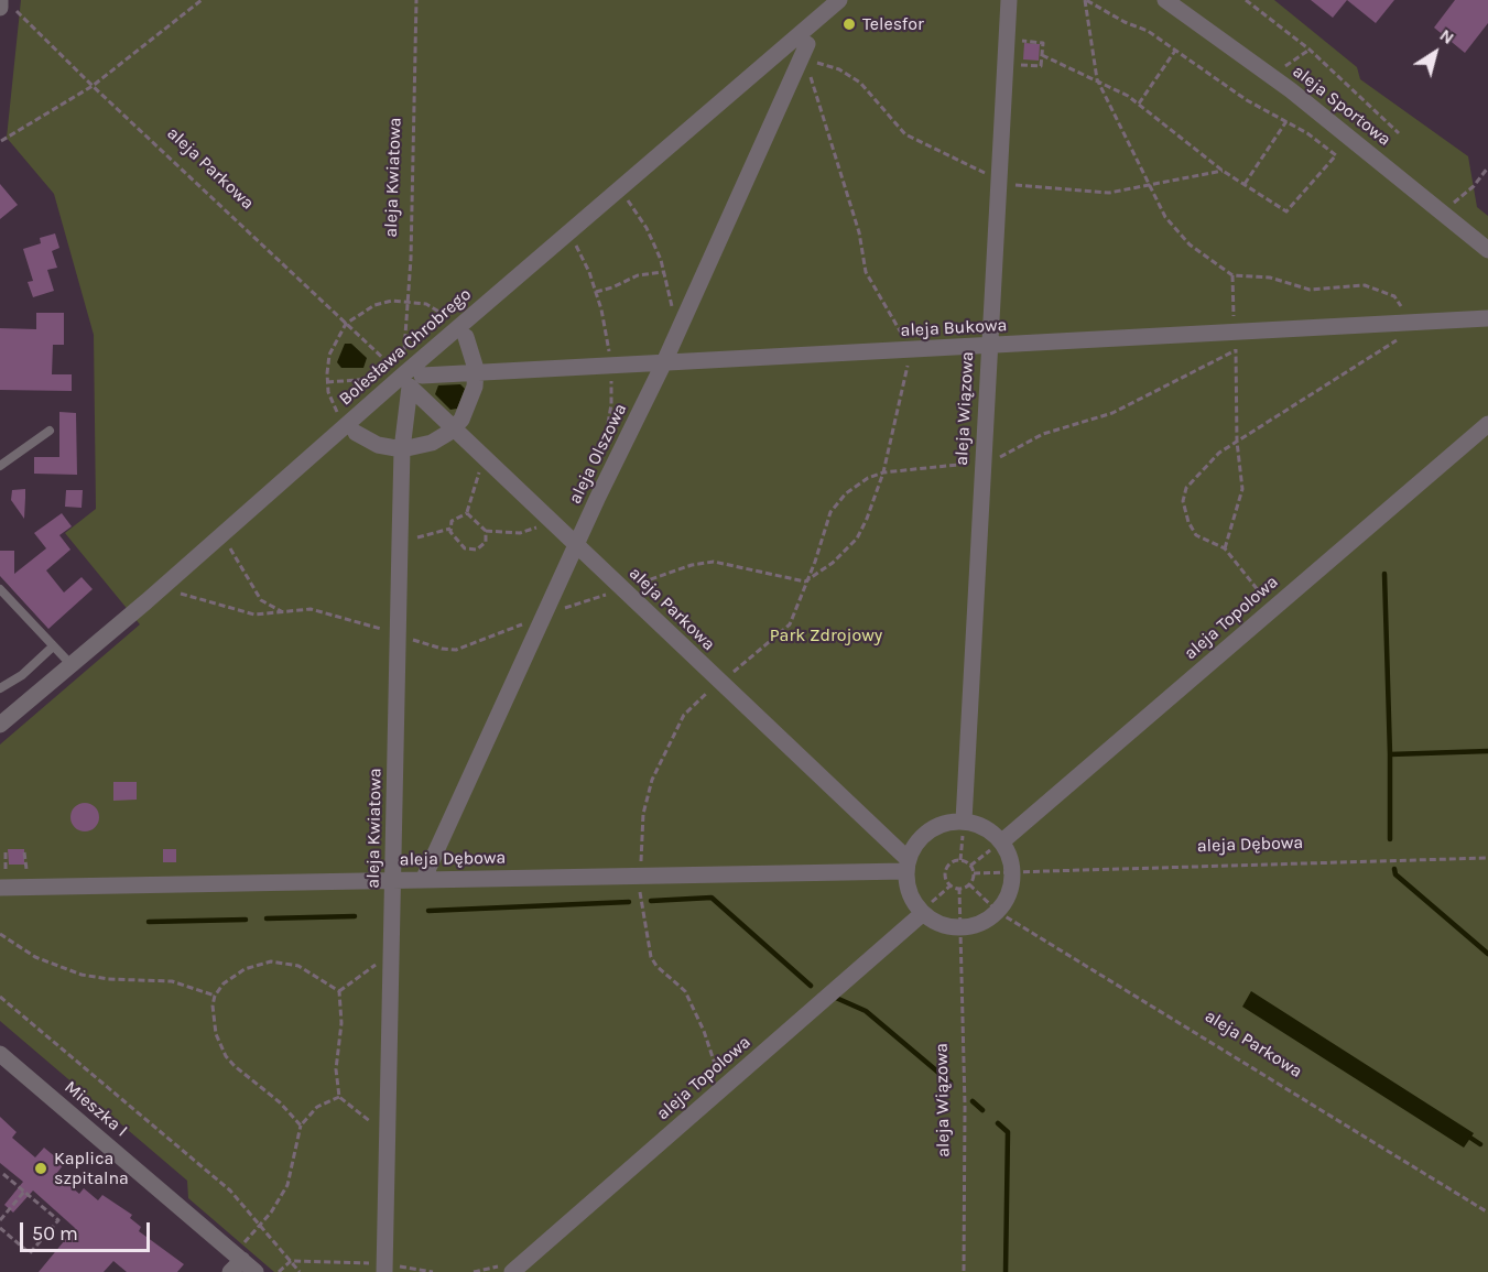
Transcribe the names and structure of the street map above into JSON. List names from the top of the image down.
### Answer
{
  "streets": {
    "street": [
      "aleja Sportowa",
      "aleja Parkowa",
      "aleja Kwiatowa",
      "aleja Bukowa",
      "Bolesława Chrobrego",
      "aleja Wiązowa",
      "aleja Olszowa",
      "aleja Topolowa",
      "aleja Dębowa",
      "Mieszka I"
    ]
  },
  "crossings": [
    ["aleja Parkowa", "aleja Kwiatowa"],
    ["aleja Parkowa", "aleja Bukowa"],
    ["aleja Parkowa", "aleja Wiązowa"],
    ["aleja Parkowa", "aleja Olszowa"],
    ["aleja Parkowa", "aleja Dębowa"],
    ["aleja Kwiatowa", "aleja Bukowa"],
    ["aleja Kwiatowa", "aleja Dębowa"],
    ["aleja Bukowa", "aleja Wiązowa"],
    ["aleja Bukowa", "aleja Olszowa"],
    ["aleja Wiązowa", "aleja Dębowa"],
    ["aleja Olszowa", "aleja Dębowa"]
  ],
  "parks": ["Park Zdrojowy"],
  "places": ["Telesfor", "Kaplica szpitalna"],
  "scale_bar": "50 m",
  "north": "top right"
}
